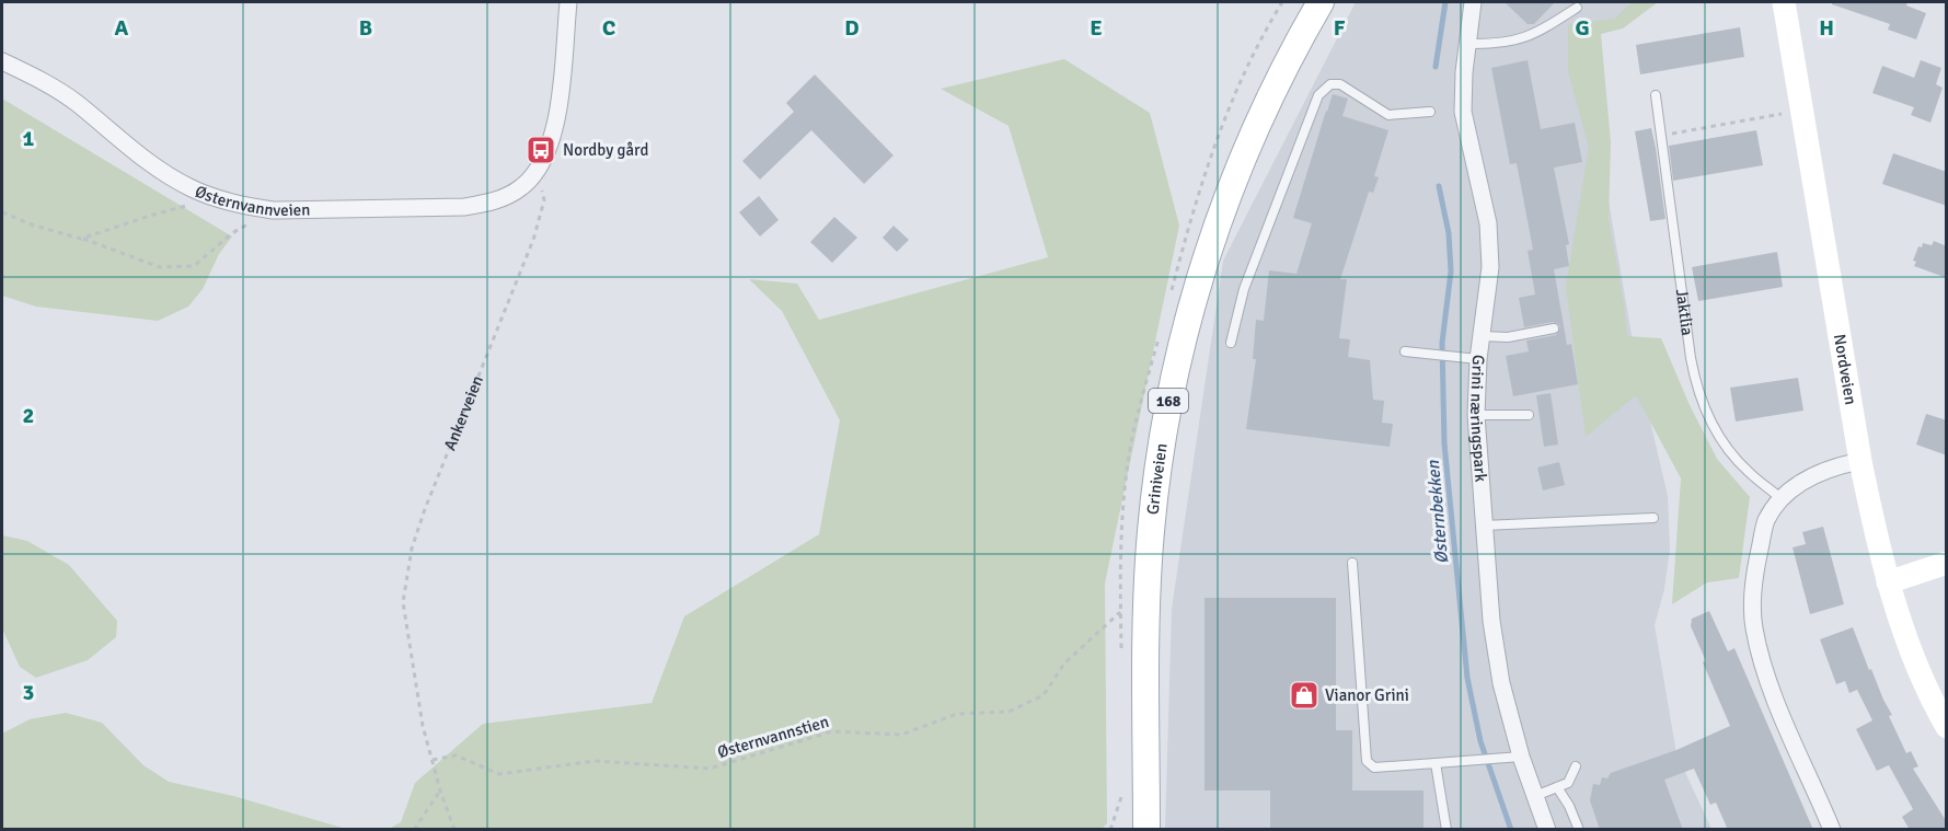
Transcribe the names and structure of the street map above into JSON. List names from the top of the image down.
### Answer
{
  "streets": {
    "main road": ["Nordveien", "168", "Griniveien"],
    "street": ["Østernvannveien", "Grini næringspark"],
    "lane": ["Jaktlia"],
    "path": ["Ankerveien", "Østernvannstien"]
  },
  "crossings": [
    ["Østernvannveien", "Ankerveien"],
    ["Ankerveien", "Østernvannstien"]
  ],
  "water": ["Østernbekken"],
  "places": {
    "bus stop": ["Nordby gård"],
    "shop": ["Vianor Grini"]
  },
  "grid": {
    "columns": [
      "A",
      "B",
      "C",
      "D",
      "E",
      "F",
      "G",
      "H"
    ],
    "rows": ["1", "2", "3"]
  }
}
